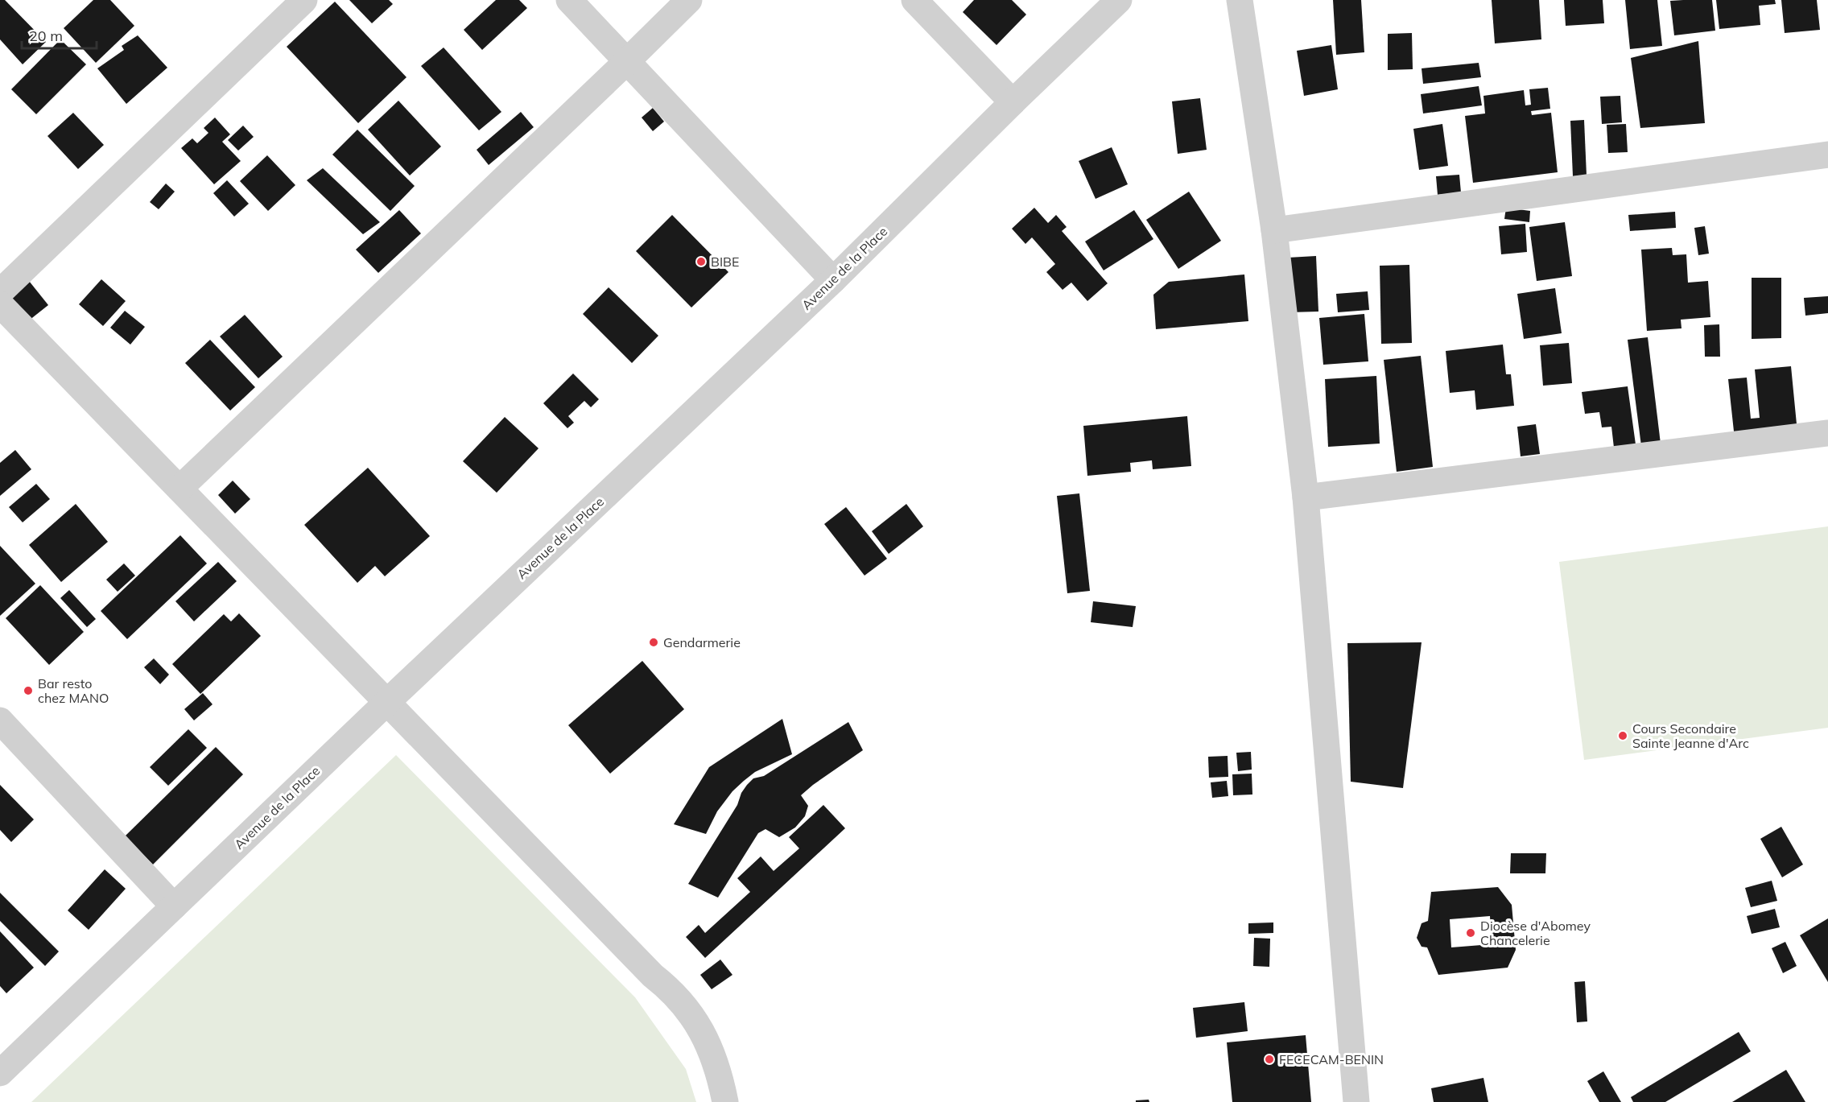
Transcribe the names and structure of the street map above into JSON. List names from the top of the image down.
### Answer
{
  "streets": {
    "street": ["Avenue de la Place"]
  },
  "places": [
    "BIBE",
    "Gendarmerie",
    "Bar resto chez MANO",
    "Cours Secondaire Sainte Jeanne d'Arc",
    "Diocèse d'Abomey Chancelerie",
    "FECECAM-BENIN"
  ],
  "scale_bar": "20 m"
}
